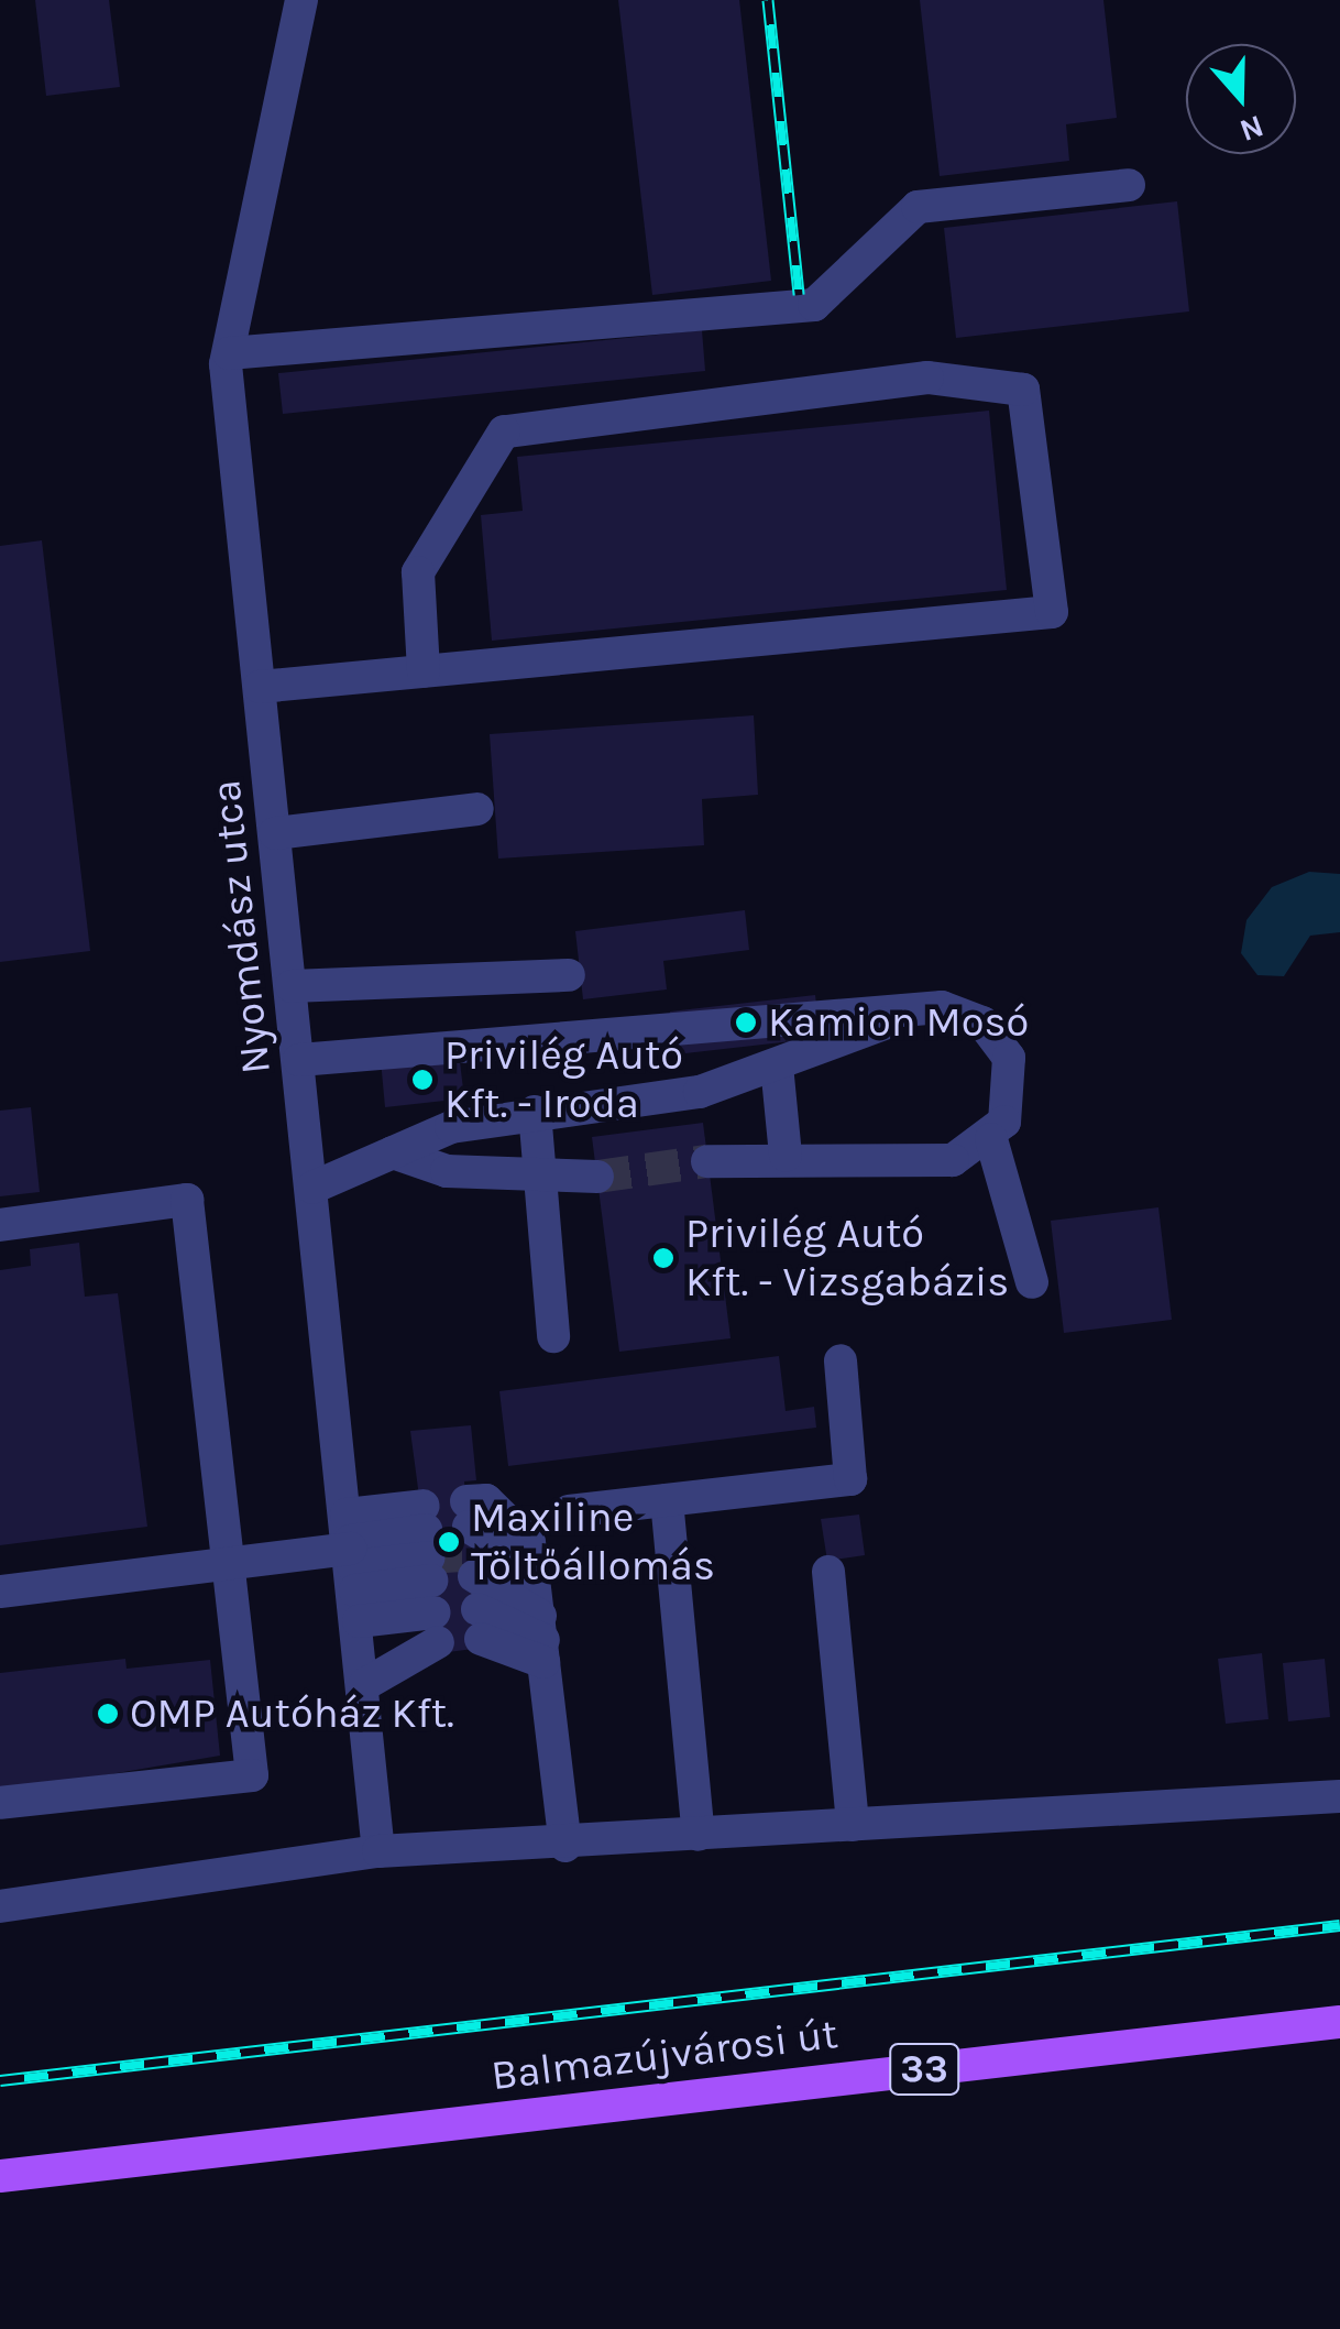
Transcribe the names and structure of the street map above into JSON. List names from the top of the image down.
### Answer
{
  "streets": {
    "main road": ["Balmazújvárosi út", "33"],
    "street": ["Nyomdász utca"]
  },
  "places": [
    "Kamion Mosó",
    "Privilég Autó Kft. - Iroda",
    "Privilég Autó Kft. - Vizsgabázis",
    "Maxiline Töltőállomás",
    "OMP Autóház Kft."
  ],
  "north": "bottom"
}
